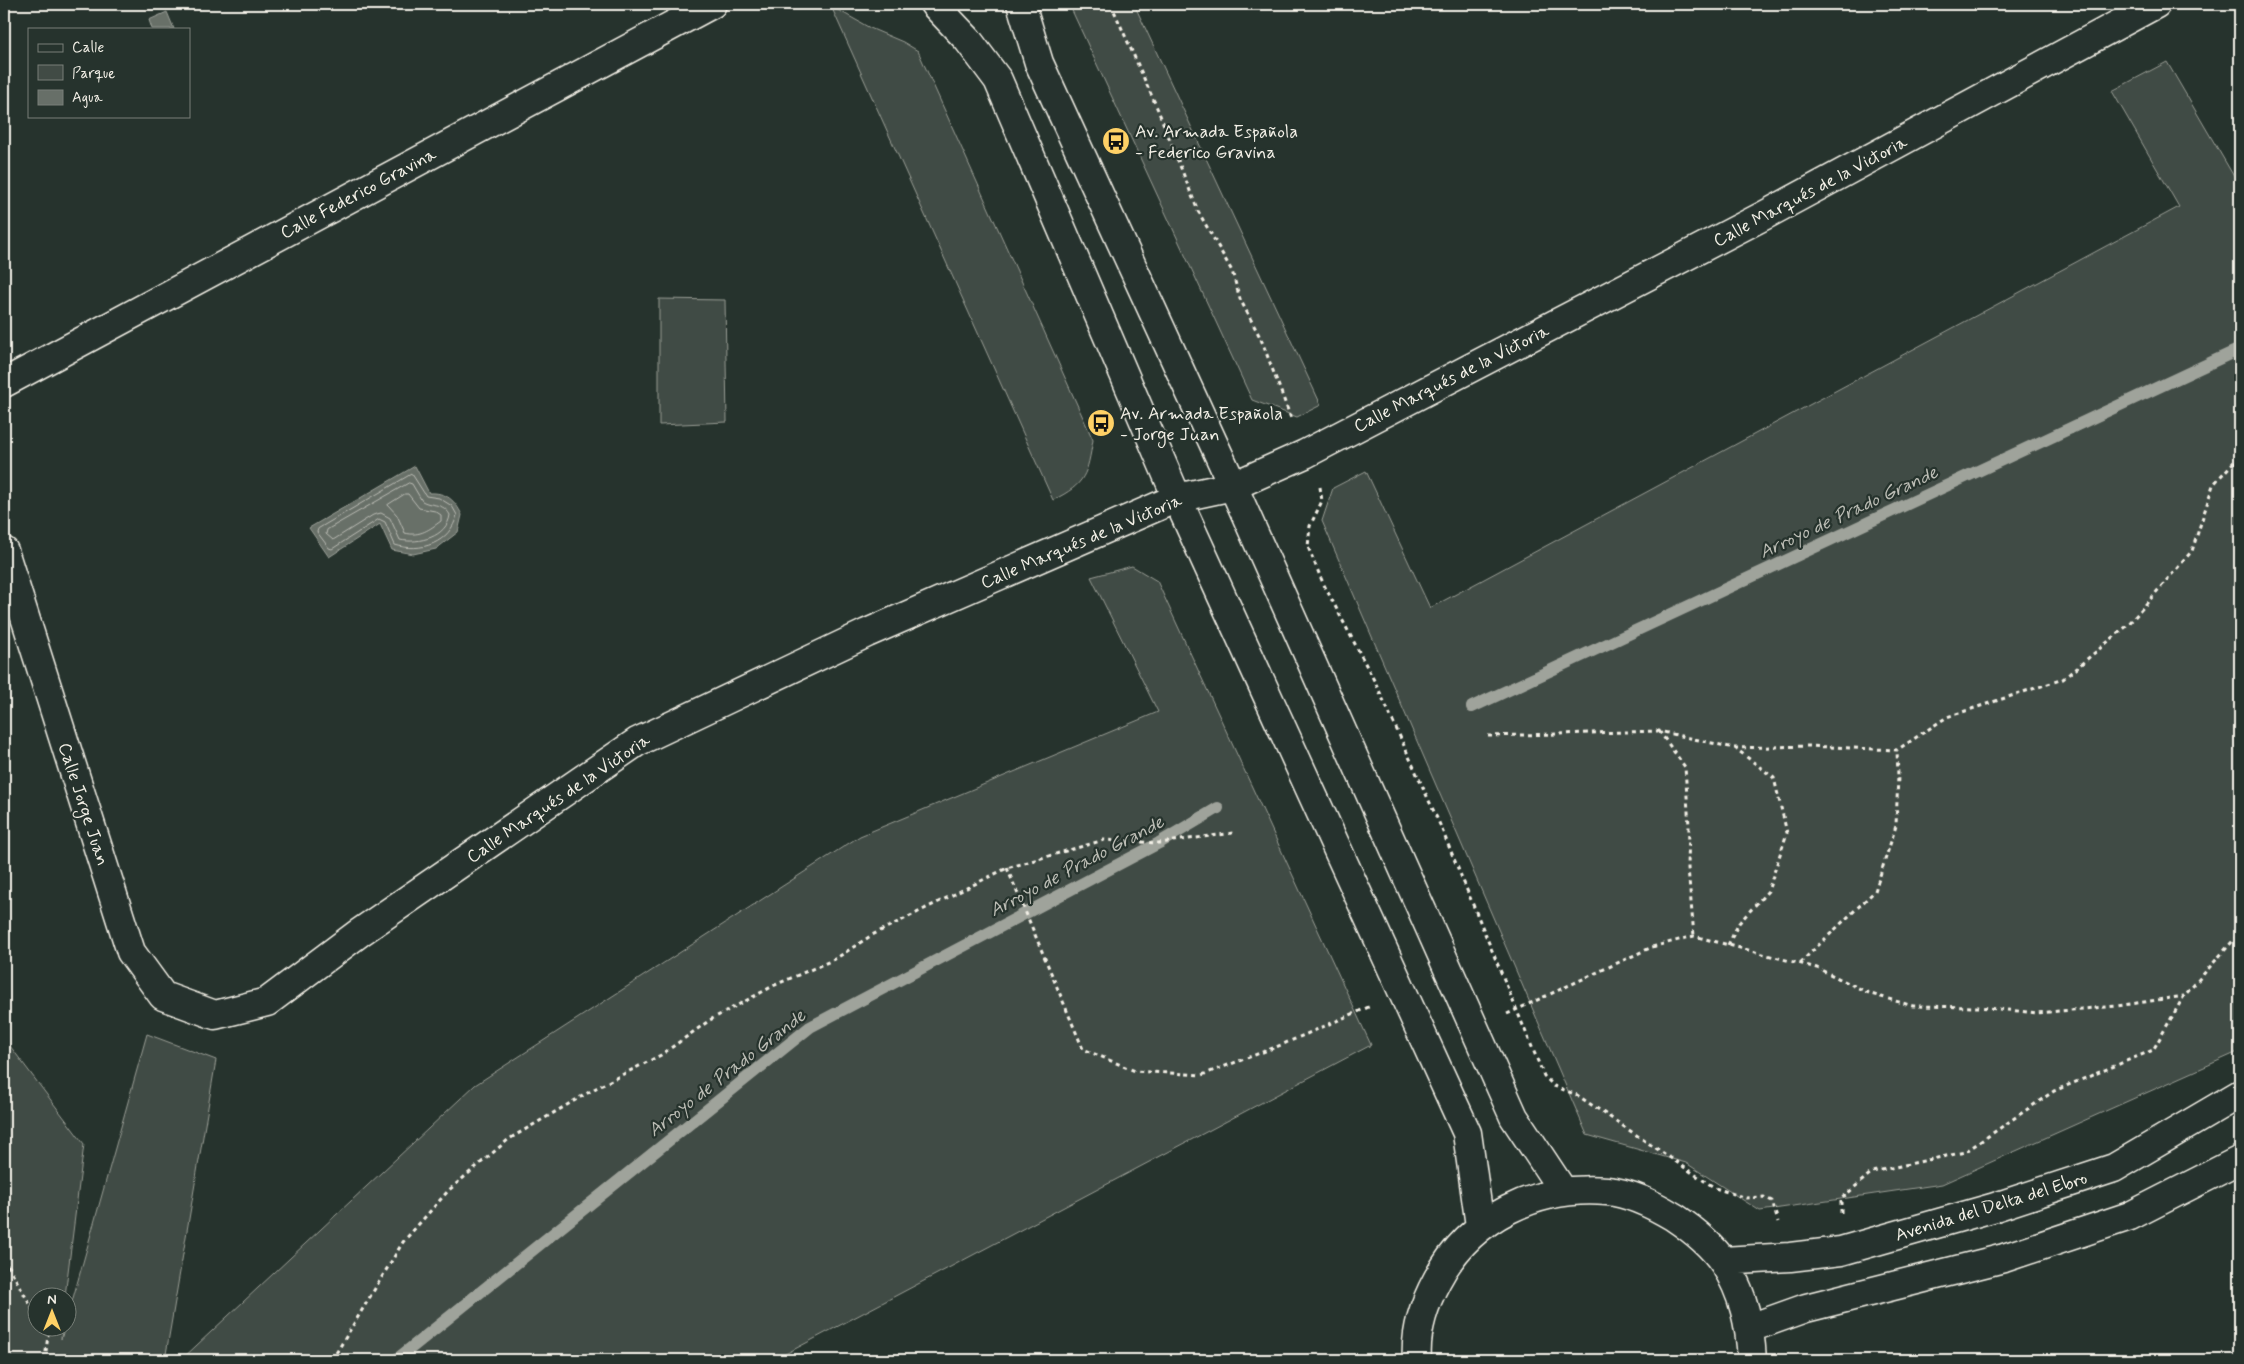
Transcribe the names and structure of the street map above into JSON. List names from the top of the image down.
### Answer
{
  "streets": {
    "street": [
      "Calle Marqués de la Victoria",
      "Calle Federico Gravina",
      "Calle Jorge Juan",
      "Avenida del Delta del Ebro"
    ]
  },
  "crossings": [
    ["Calle Marqués de la Victoria", "Calle Jorge Juan"]
  ],
  "water": ["Arroyo de Prado Grande"],
  "places": {
    "bus stop": ["Av. Armada Española - Federico Gravina", "Av. Armada Española - Jorge Juan"]
  },
  "legend": ["Calle", "Parque", "Agua"],
  "north": "top"
}
